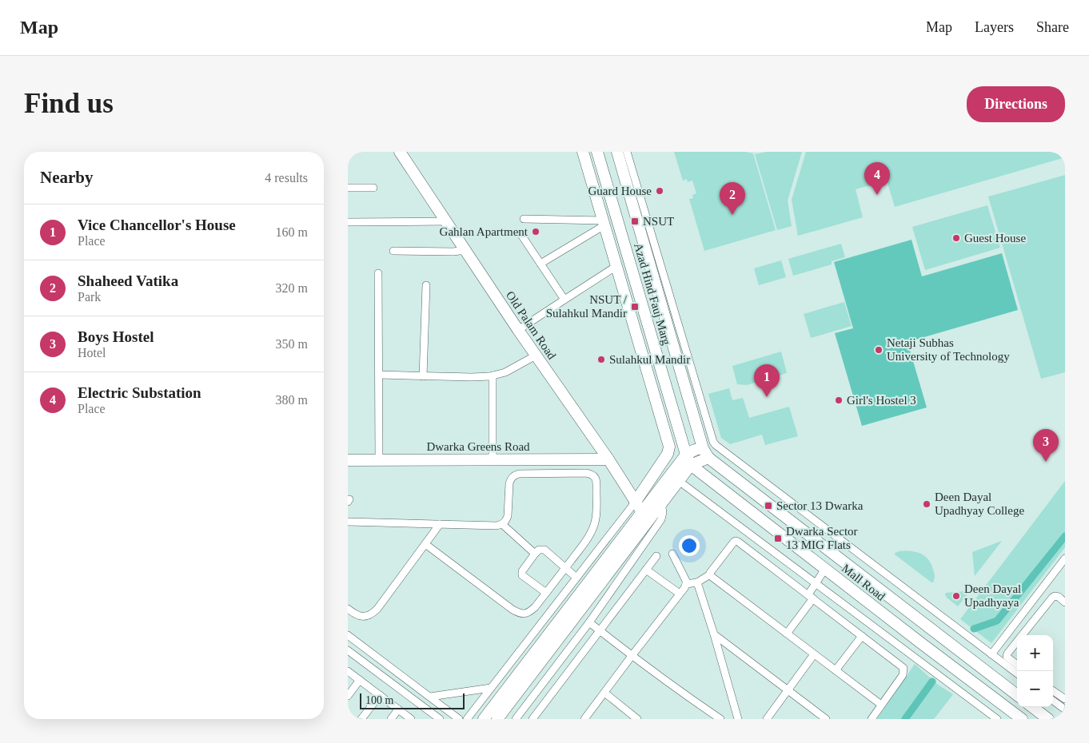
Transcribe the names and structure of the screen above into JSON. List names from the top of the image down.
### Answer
{
  "streets": {
    "street": [
      "Azad Hind Fauj Marg",
      "Old Palam Road",
      "Dwarka Greens Road",
      "Mall Road"
    ]
  },
  "crossings": [
    ["Azad Hind Fauj Marg", "Mall Road"],
    ["Old Palam Road", "Dwarka Greens Road"]
  ],
  "places": {
    "other": [
      "Guard House",
      "Gahlan Apartment",
      "Guest House",
      "Netaji Subhas University of Technology",
      "Sulahkul Mandir",
      "Girl's Hostel 3",
      "Deen Dayal Upadhyay College",
      "Deen Dayal Upadhyaya"
    ],
    "transit": [
      "NSUT",
      "NSUT / Sulahkul Mandir",
      "Sector 13 Dwarka",
      "Dwarka Sector 13 MIG Flats"
    ]
  },
  "scale_bar": "100 m",
  "page": {
    "header": "Map",
    "nav": ["Map", "Layers", "Share"],
    "buttons": "Directions",
    "title": "Find us",
    "heading": ["Nearby", "4 results"],
    "pins": [
      "4",
      "2",
      "1",
      "3"
    ],
    "list": [
      {
        "mark": "1",
        "name": "Vice Chancellor's House",
        "note": "Place",
        "value": "160 m"
      },
      {
        "mark": "2",
        "name": "Shaheed Vatika",
        "note": "Park",
        "value": "320 m"
      },
      {
        "mark": "3",
        "name": "Boys Hostel",
        "note": "Hotel",
        "value": "350 m"
      },
      {
        "mark": "4",
        "name": "Electric Substation",
        "note": "Place",
        "value": "380 m"
      }
    ],
    "map_buttons": ["+", "−"],
    "scale": "100 m"
  }
}
